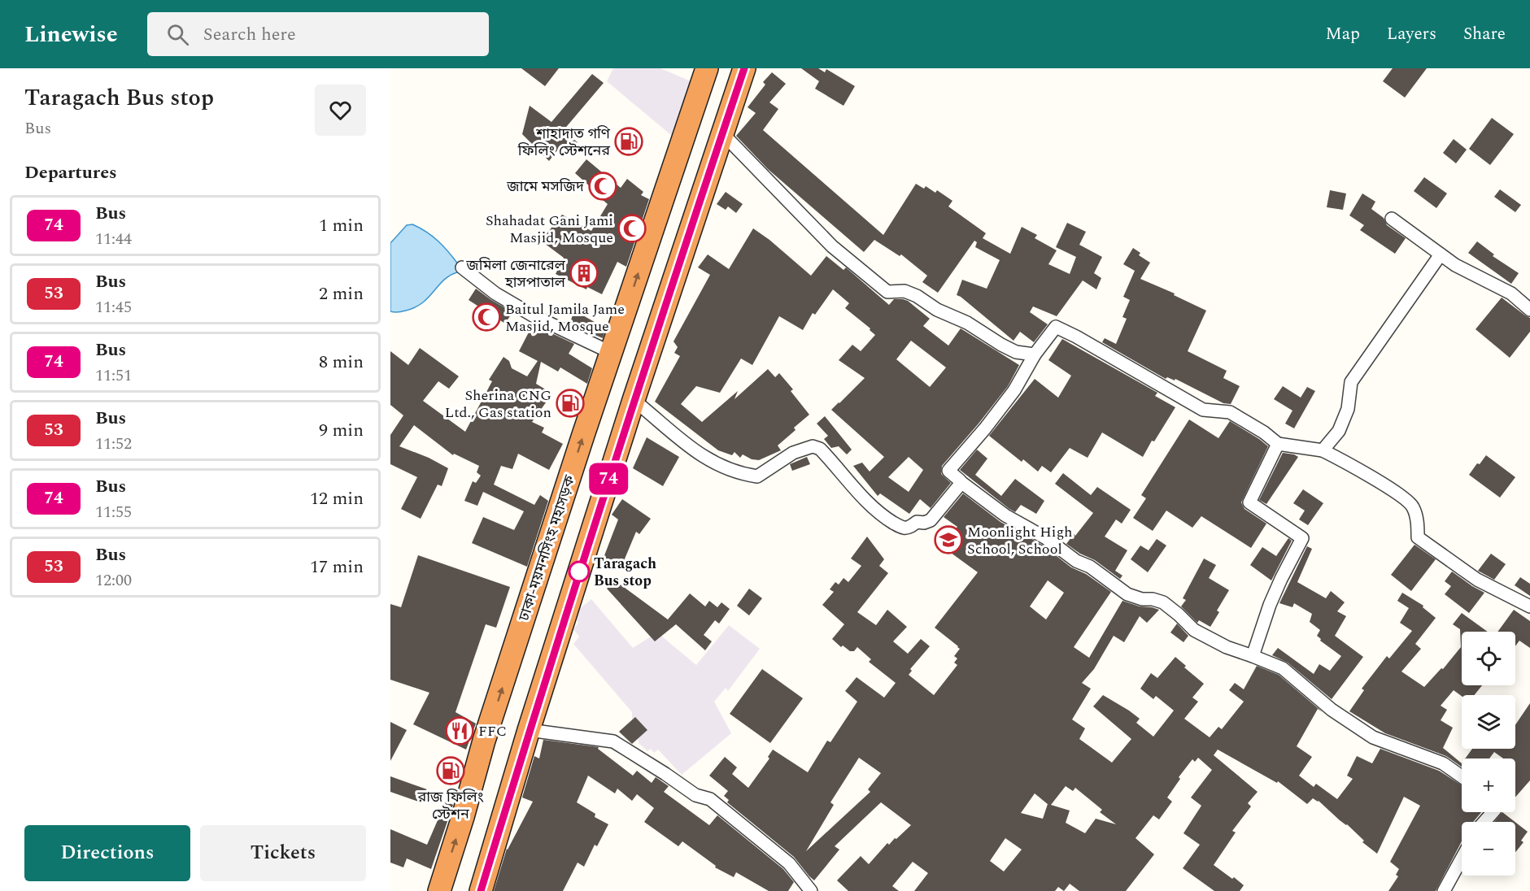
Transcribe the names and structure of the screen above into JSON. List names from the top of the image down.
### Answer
{
  "streets": {
    "highway": ["ঢাকা-ময়মনসিংহ মহাসড়ক"]
  },
  "places": {
    "fuel station": ["শাহাদাত গণি ফিলিং স্টেশনের", "Sherina CNG Ltd., Gas station", "রাজ ফিলিং স্টেশন"],
    "mosque": ["জামে মসজিদ", "Shahadat Gani Jami Masjid, Mosque", "Baitul Jamila Jame Masjid, Mosque"],
    "building": ["জমিলা জেনারেল হাসপাতাল"],
    "school or university": ["Moonlight High School, School"],
    "other": ["Taragach Bus stop"],
    "restaurant": ["FFC"]
  },
  "lines": ["bus line 74"],
  "page": {
    "header": "Linewise",
    "search": "Search here",
    "nav": ["Map", "Layers", "Share"],
    "heading": [
      ["Taragach Bus stop", "Bus"],
      "Departures"
    ],
    "on_map": "74",
    "list": [
      {
        "mark": "74",
        "name": "Bus",
        "note": "11:44",
        "value": "1 min"
      },
      {
        "mark": "53",
        "name": "Bus",
        "note": "11:45",
        "value": "2 min"
      },
      {
        "mark": "74",
        "name": "Bus",
        "note": "11:51",
        "value": "8 min"
      },
      {
        "mark": "53",
        "name": "Bus",
        "note": "11:52",
        "value": "9 min"
      },
      {
        "mark": "74",
        "name": "Bus",
        "note": "11:55",
        "value": "12 min"
      },
      {
        "mark": "53",
        "name": "Bus",
        "note": "12:00",
        "value": "17 min"
      }
    ],
    "map_buttons": ["+", "−"],
    "buttons": ["Directions", "Tickets"]
  }
}
